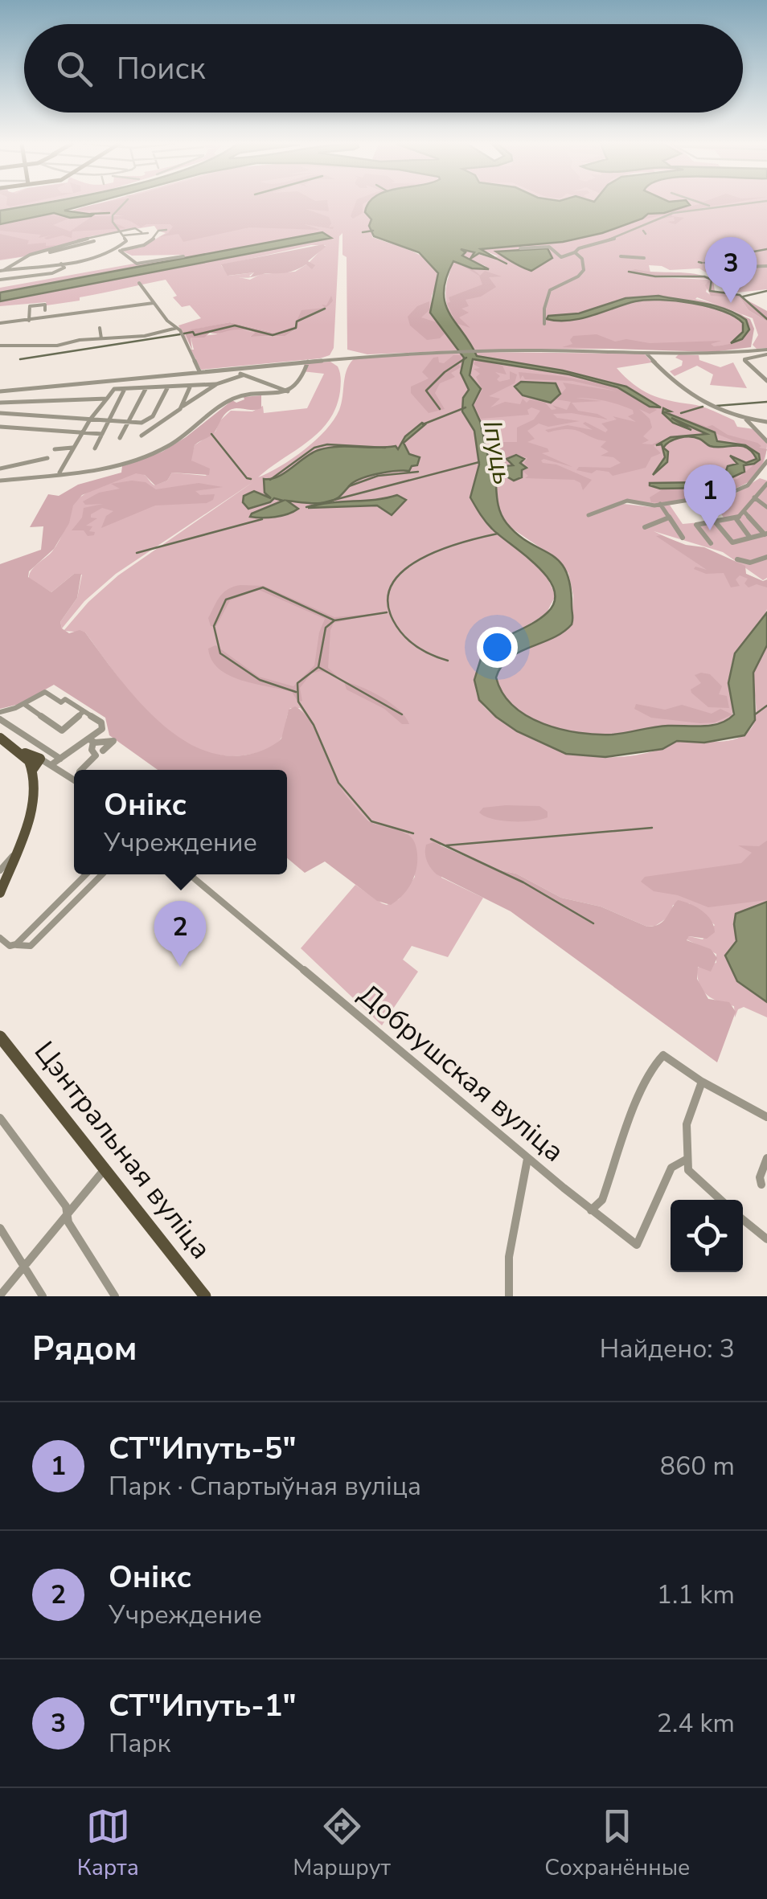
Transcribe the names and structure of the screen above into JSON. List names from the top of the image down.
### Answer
{
  "streets": {
    "main road": ["Цэнтральная вуліца"],
    "street": ["Добрушская вуліца"]
  },
  "water": ["Іпуць"],
  "page": {
    "search": "Поиск",
    "pins": ["3", "1", "2"],
    "popup": ["Онікс", "Учреждение"],
    "heading": ["Рядом", "Найдено: 3"],
    "list": [
      {
        "mark": "1",
        "name": "СТ\"Ипуть-5\"",
        "note": "Парк · Спартыўная вуліца",
        "value": "860 m"
      },
      {
        "mark": "2",
        "name": "Онікс",
        "note": "Учреждение",
        "value": "1.1 km"
      },
      {
        "mark": "3",
        "name": "СТ\"Ипуть-1\"",
        "note": "Парк",
        "value": "2.4 km"
      }
    ],
    "nav": ["Карта", "Маршрут", "Сохранённые"]
  }
}
